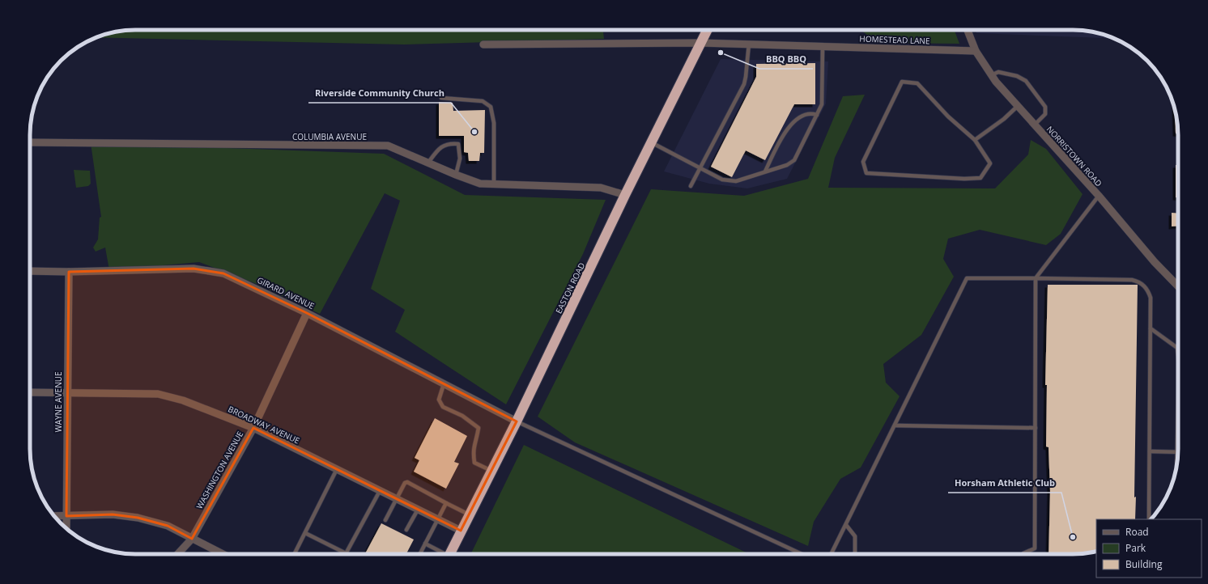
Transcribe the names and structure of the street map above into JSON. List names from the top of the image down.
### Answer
{
  "streets": {
    "highway": ["EASTON ROAD"],
    "street": [
      "HOMESTEAD LANE",
      "COLUMBIA AVENUE",
      "NORRISTOWN ROAD",
      "GIRARD AVENUE",
      "WAYNE AVENUE",
      "BROADWAY AVENUE",
      "WASHINGTON AVENUE"
    ]
  },
  "crossings": [
    ["HOMESTEAD LANE", "NORRISTOWN ROAD"],
    ["HOMESTEAD LANE", "EASTON ROAD"],
    ["COLUMBIA AVENUE", "EASTON ROAD"],
    ["EASTON ROAD", "GIRARD AVENUE"],
    ["EASTON ROAD", "BROADWAY AVENUE"],
    ["GIRARD AVENUE", "WAYNE AVENUE"],
    ["GIRARD AVENUE", "WASHINGTON AVENUE"],
    ["WAYNE AVENUE", "BROADWAY AVENUE"],
    ["BROADWAY AVENUE", "WASHINGTON AVENUE"]
  ],
  "places": ["BBQ BBQ", "Riverside Community Church", "Horsham Athletic Club"],
  "legend": ["Road", "Park", "Building"]
}
